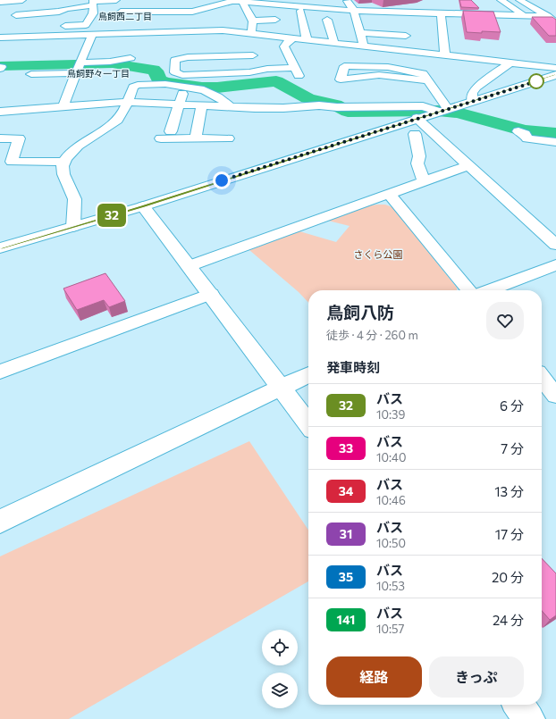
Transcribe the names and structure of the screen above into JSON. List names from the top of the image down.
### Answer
{
  "districts": ["鳥飼西二丁目", "鳥飼野々一丁目"],
  "parks": ["さくら公園"],
  "lines": ["bus line 32"],
  "page": {
    "on_map": "32",
    "heading": [
      ["鳥飼八防", "徒歩 · 4 分 · 260 m"],
      "発車時刻"
    ],
    "list": [
      {
        "mark": "32",
        "name": "バス",
        "note": "10:39",
        "value": "6 分"
      },
      {
        "mark": "33",
        "name": "バス",
        "note": "10:40",
        "value": "7 分"
      },
      {
        "mark": "34",
        "name": "バス",
        "note": "10:46",
        "value": "13 分"
      },
      {
        "mark": "31",
        "name": "バス",
        "note": "10:50",
        "value": "17 分"
      },
      {
        "mark": "35",
        "name": "バス",
        "note": "10:53",
        "value": "20 分"
      },
      {
        "mark": "141",
        "name": "バス",
        "note": "10:57",
        "value": "24 分"
      }
    ],
    "buttons": ["経路", "きっぷ"]
  }
}
